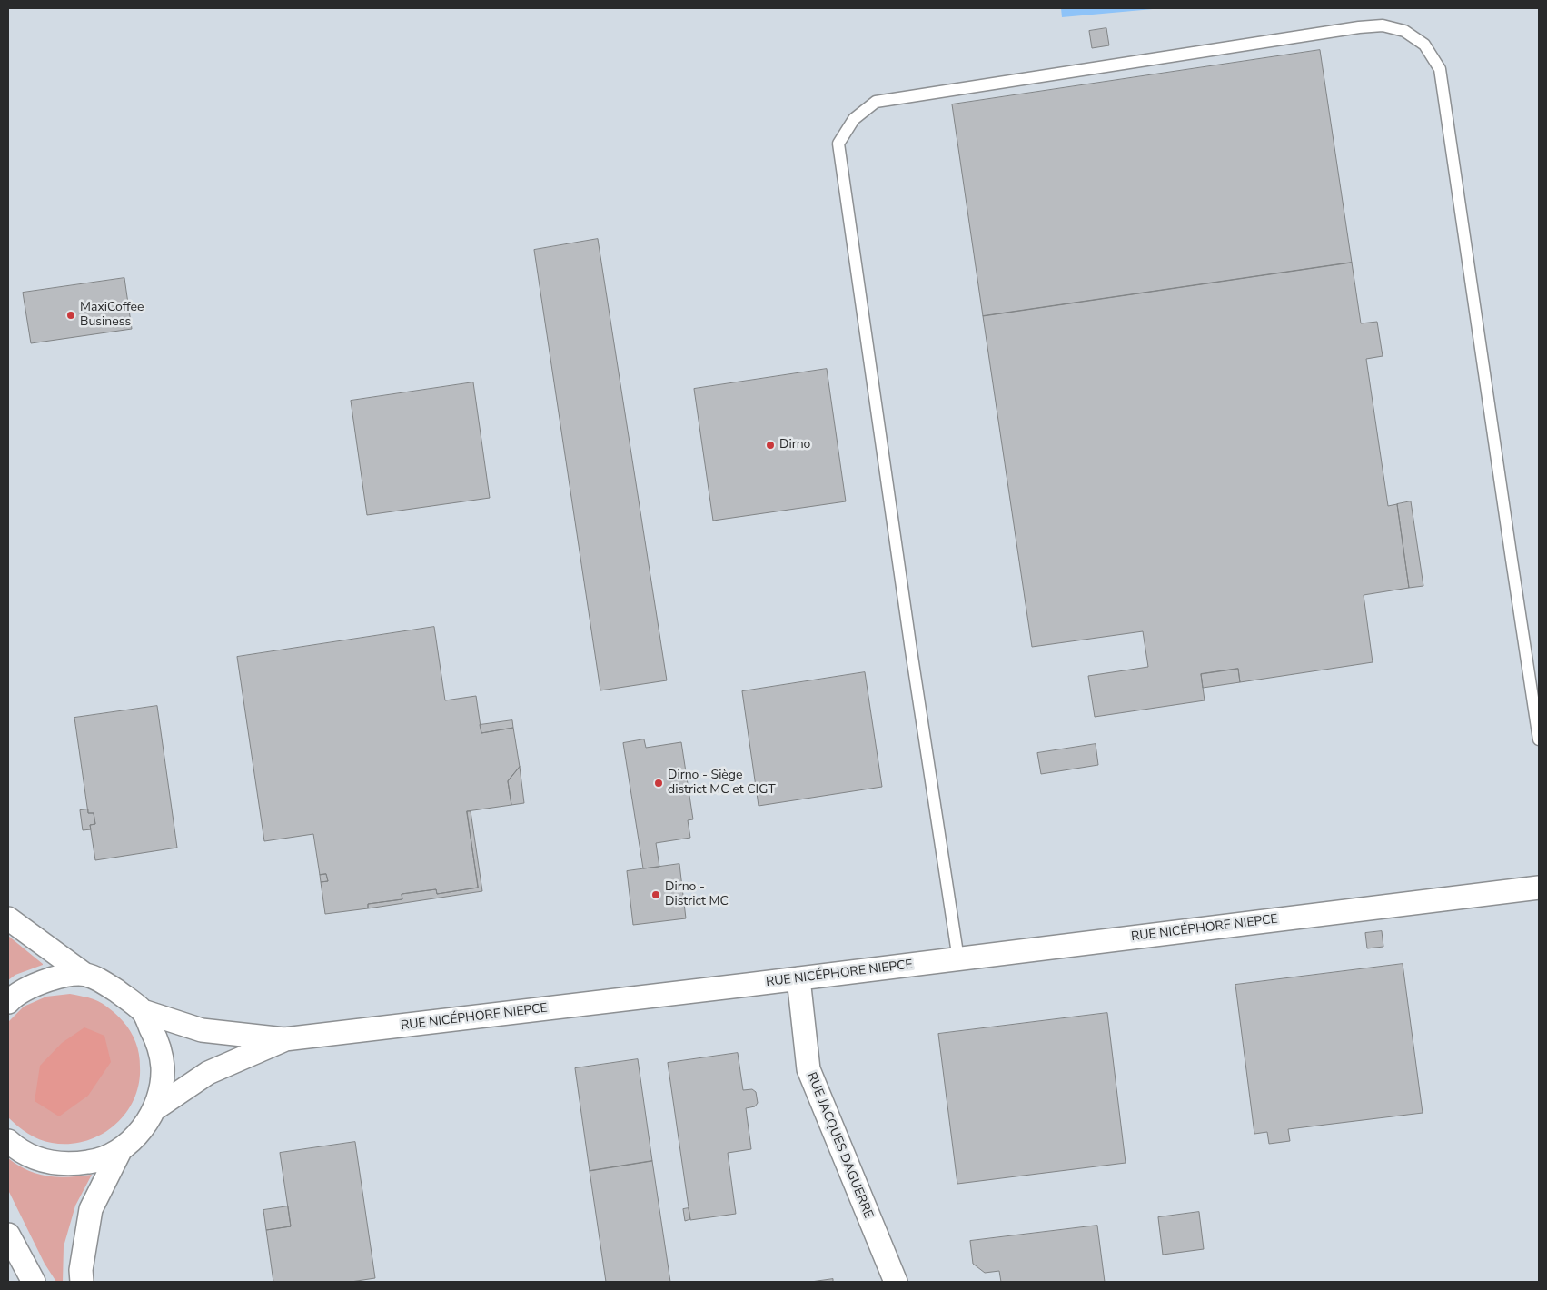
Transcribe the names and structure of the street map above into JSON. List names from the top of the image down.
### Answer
{
  "streets": {
    "street": ["RUE NICÉPHORE NIEPCE", "RUE JACQUES DAGUERRE"]
  },
  "crossings": [
    ["RUE NICÉPHORE NIEPCE", "RUE JACQUES DAGUERRE"]
  ],
  "places": [
    "MaxiCoffee Business",
    "Dirno",
    "Dirno - Siège district MC et CIGT",
    "Dirno - District MC"
  ]
}
